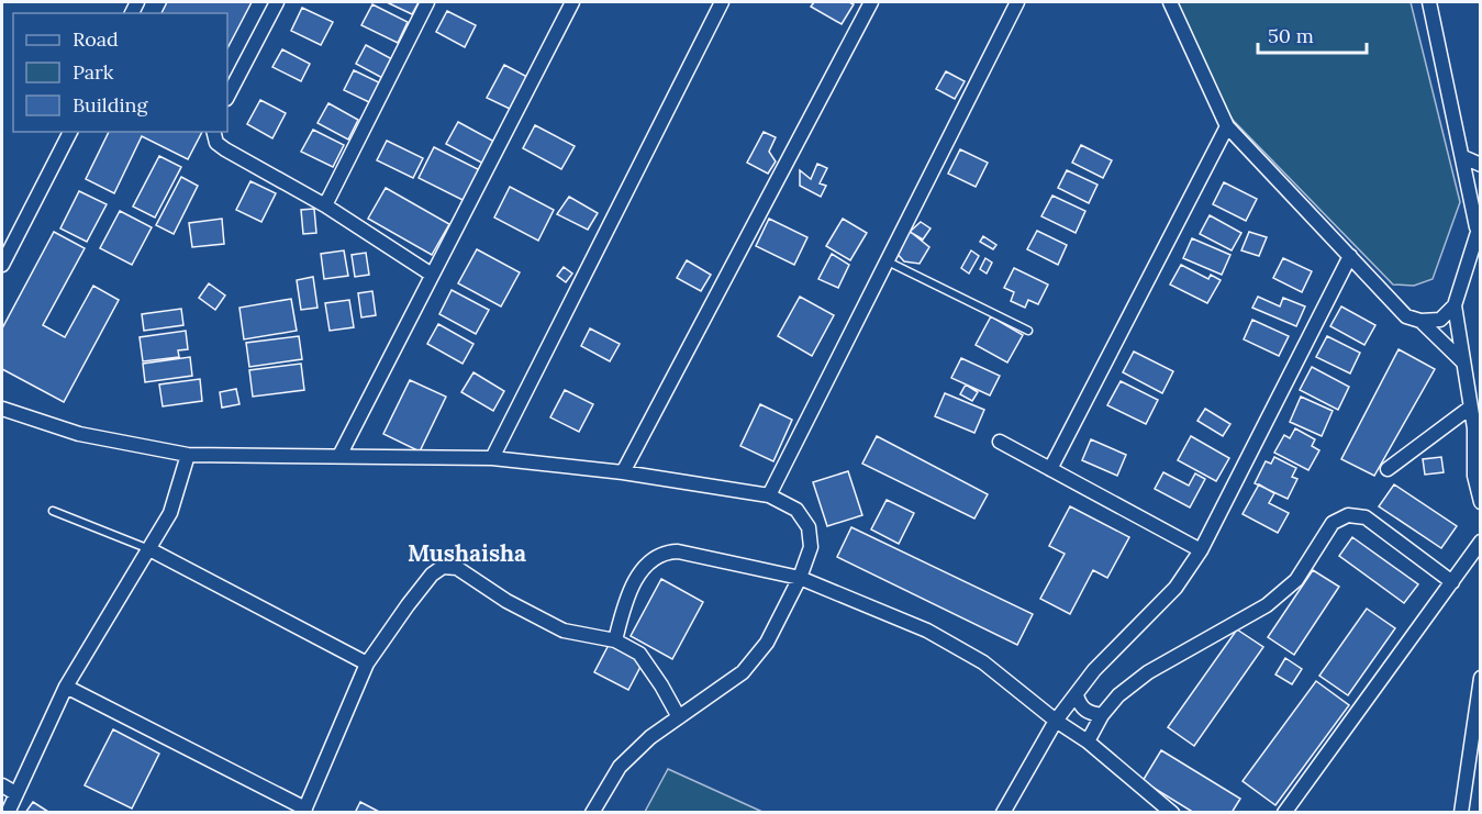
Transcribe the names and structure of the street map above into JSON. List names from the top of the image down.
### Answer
{
  "districts": ["Mushaisha"],
  "legend": ["Road", "Park", "Building"],
  "scale_bar": "50 m"
}
